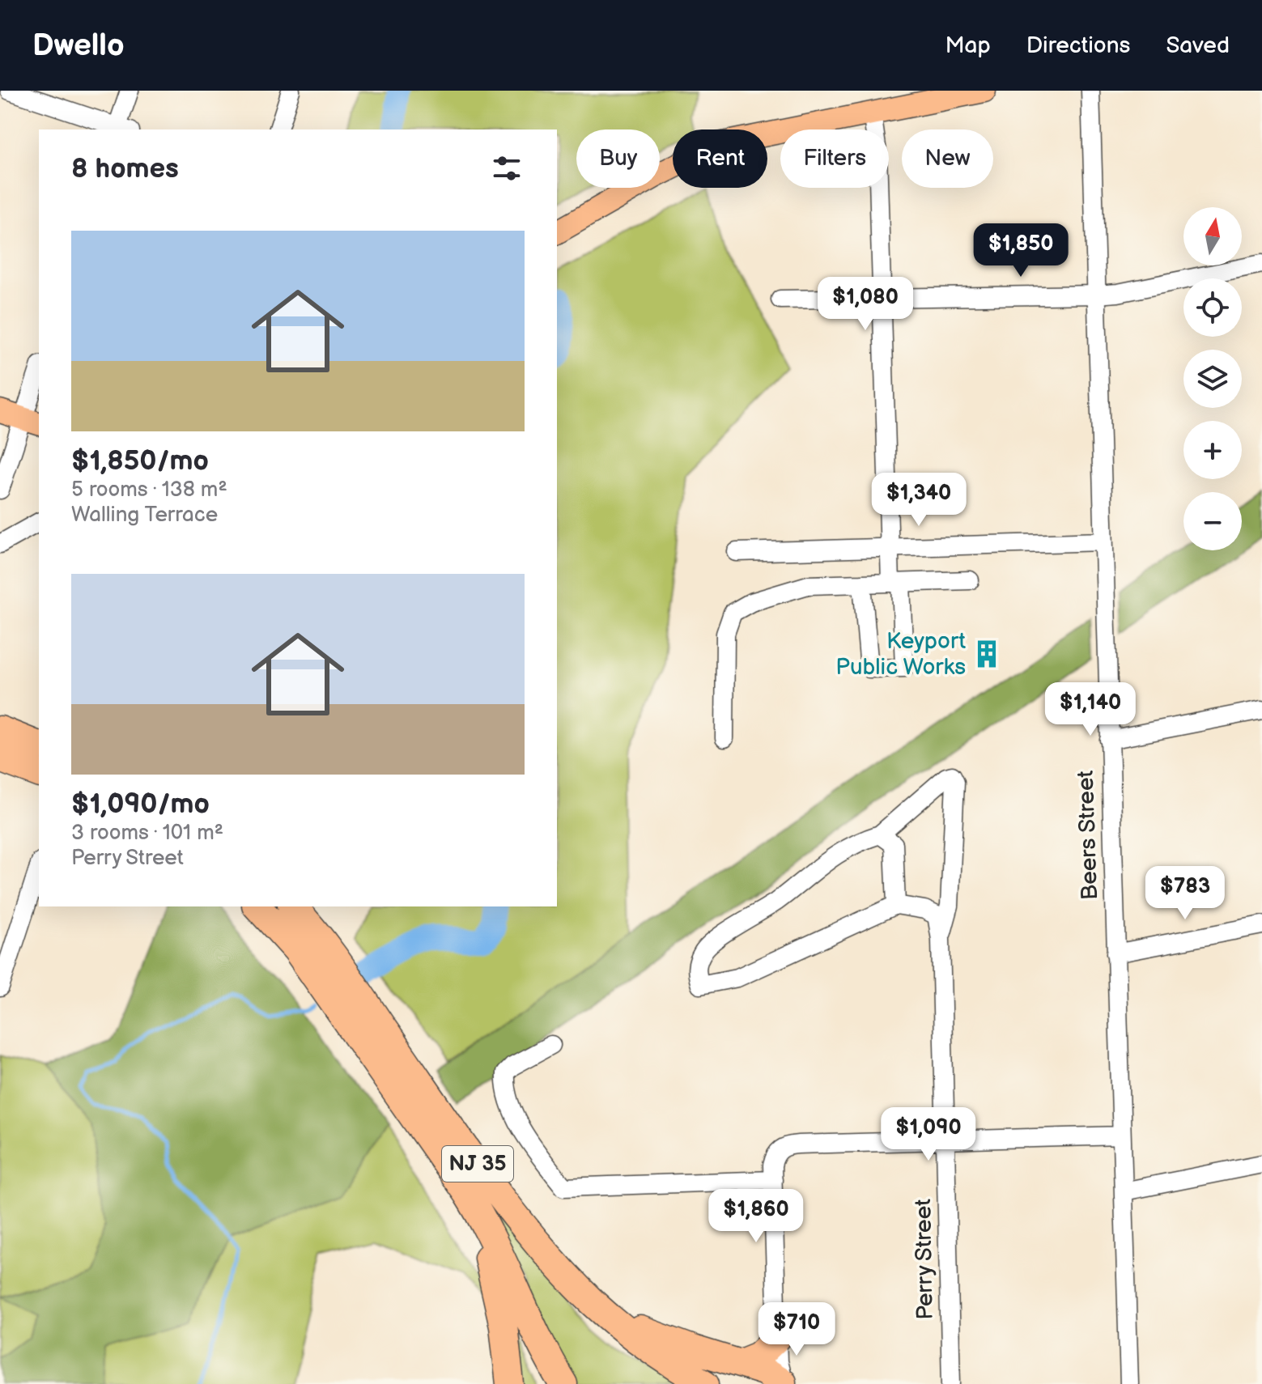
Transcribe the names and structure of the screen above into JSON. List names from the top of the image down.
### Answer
{
  "streets": {
    "highway": ["NJ 35"],
    "street": ["Beers Street", "Perry Street"]
  },
  "places": {
    "building": ["Keyport Public Works"]
  },
  "north": "top",
  "page": {
    "header": "Dwello",
    "nav": ["Map", "Directions", "Saved"],
    "chip": [
      "Buy",
      "Rent",
      "Filters",
      "New"
    ],
    "heading": "8 homes",
    "map_buttons": ["+", "−"],
    "list": [
      {
        "name": "$1,850/mo",
        "note": "5 rooms · 138 m² · Walling Terrace"
      },
      {
        "name": "$1,090/mo",
        "note": "3 rooms · 101 m² · Perry Street"
      }
    ],
    "price": [
      "$1,850",
      "$1,080",
      "$1,340",
      "$1,140",
      "$783",
      "$1,090",
      "$1,860",
      "$710"
    ]
  }
}
